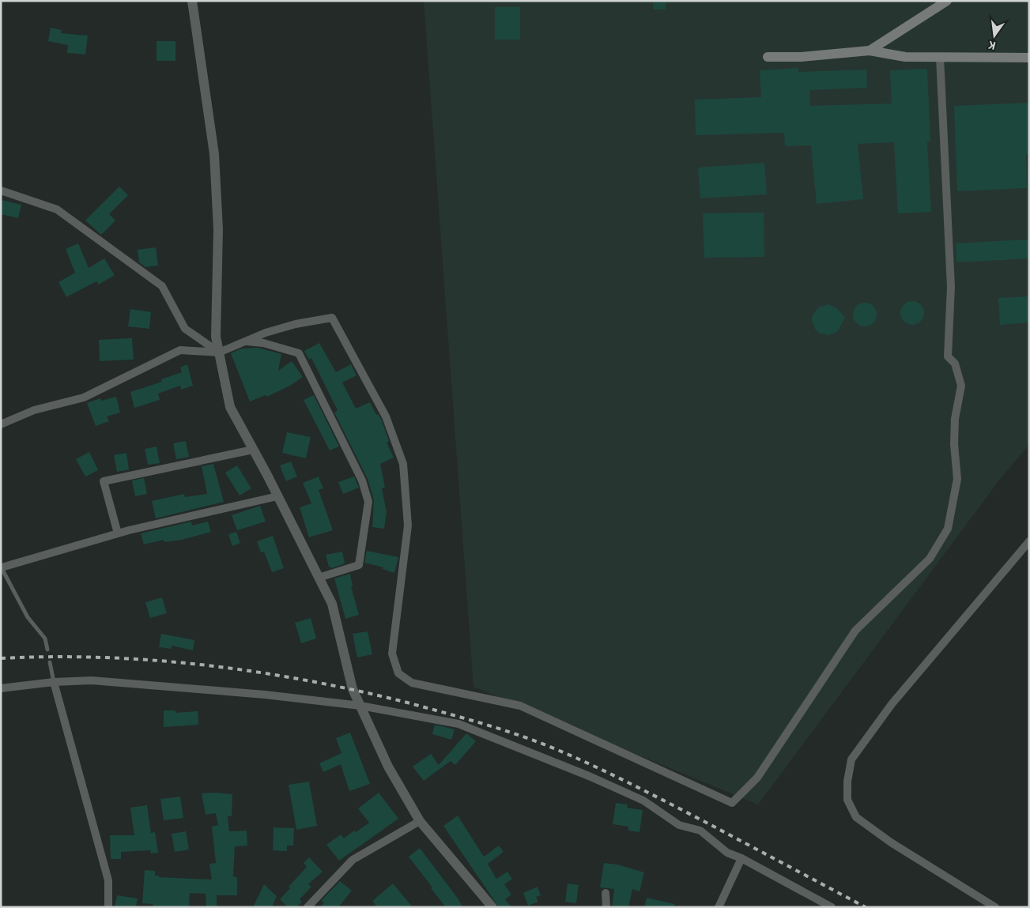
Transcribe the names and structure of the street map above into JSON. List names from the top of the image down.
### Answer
{
  "north": "bottom"
}
